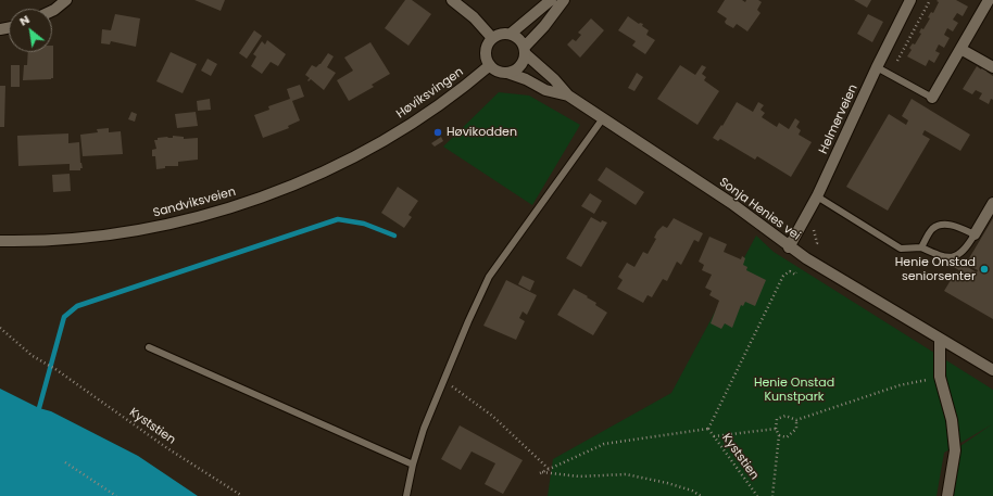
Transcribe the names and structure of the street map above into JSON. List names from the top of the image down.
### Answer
{
  "streets": {
    "street": [
      "Høviksvingen",
      "Helmerveien",
      "Sandviksveien",
      "Sonja Henies vei"
    ],
    "path": ["Kyststien"]
  },
  "crossings": [
    ["Høviksvingen", "Sandviksveien"],
    ["Høviksvingen", "Sonja Henies vei"],
    ["Helmerveien", "Sonja Henies vei"]
  ],
  "parks": ["Henie Onstad Kunstpark"],
  "places": ["Høvikodden", "Henie Onstad seniorsenter"],
  "north": "top left"
}
